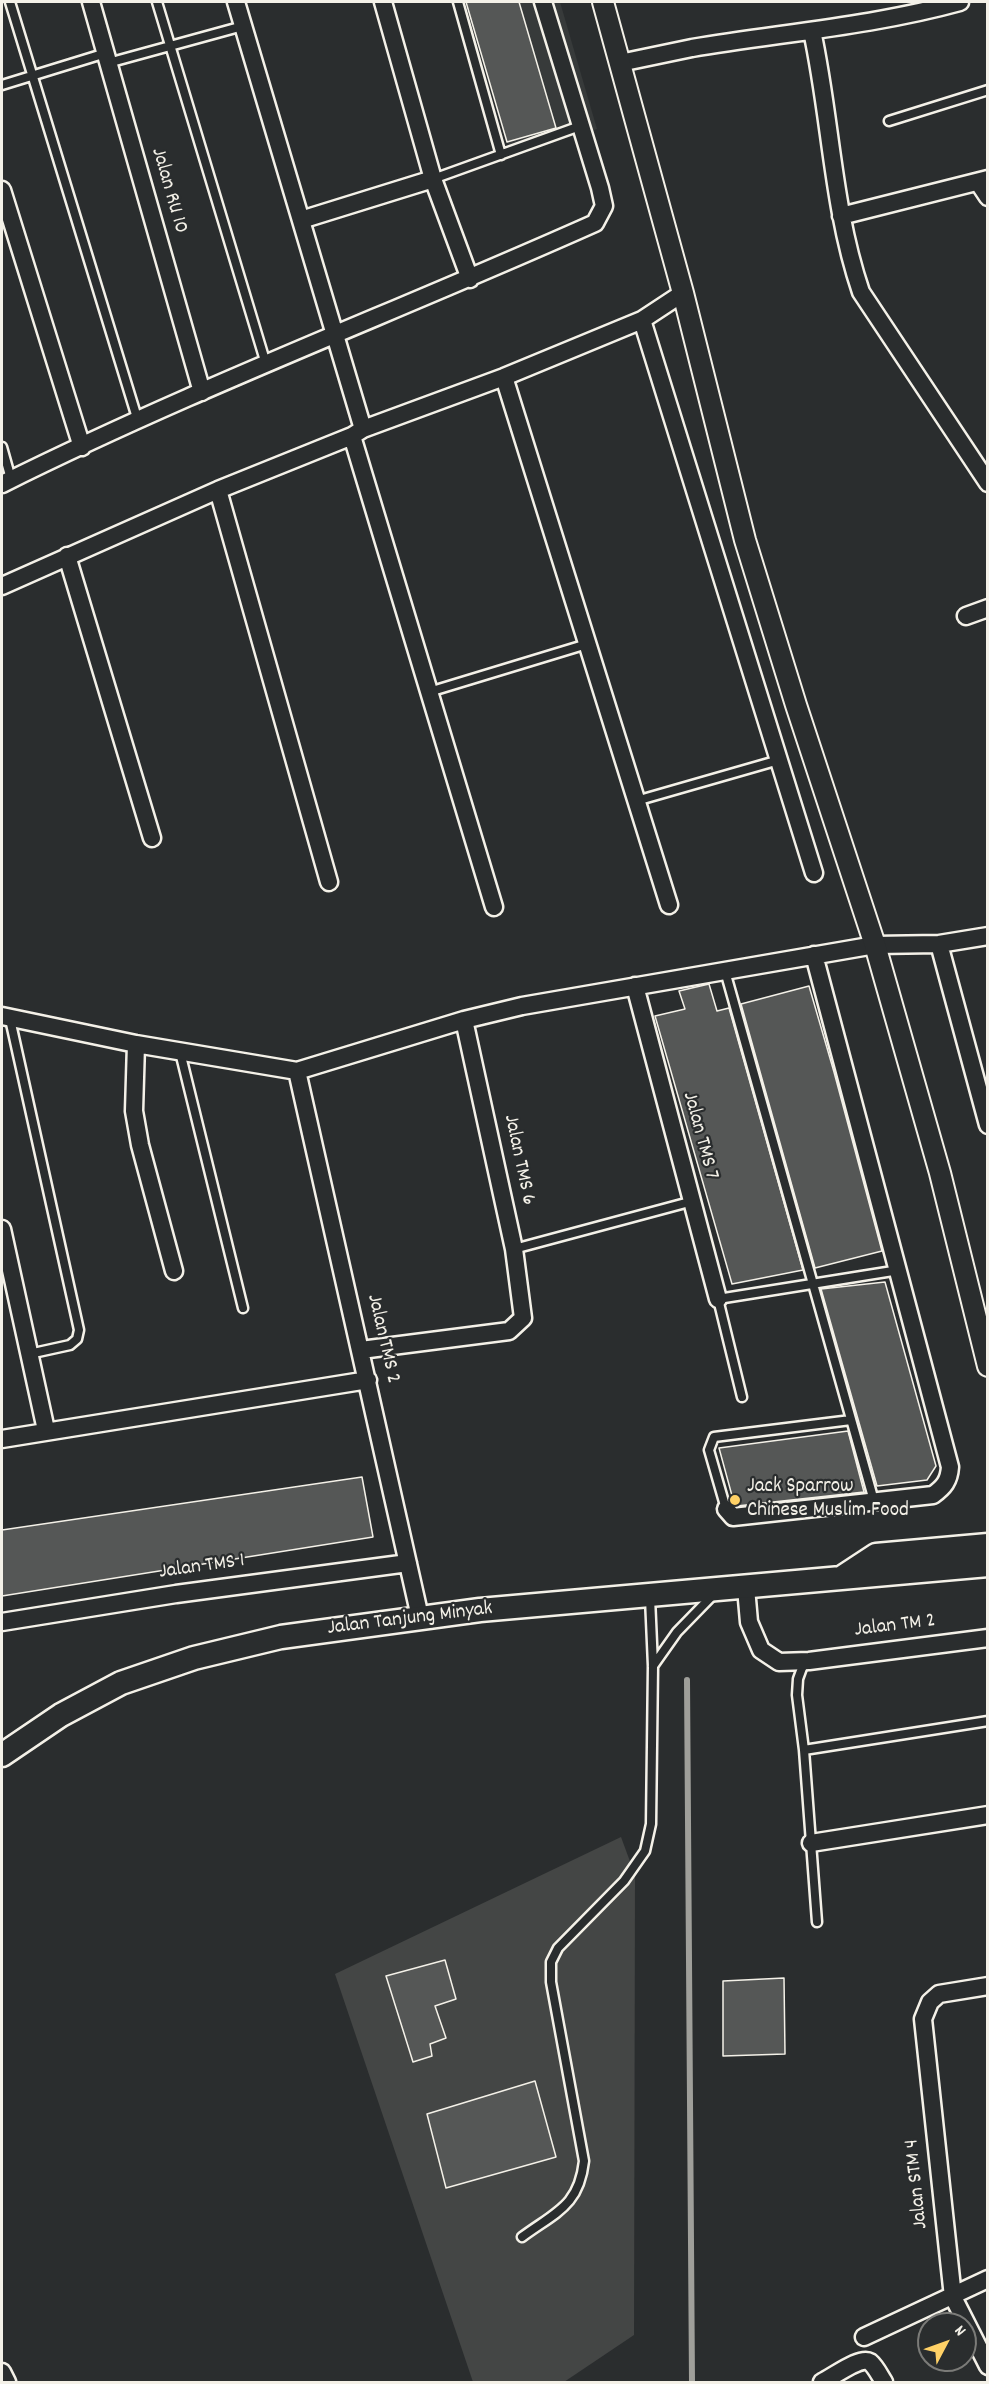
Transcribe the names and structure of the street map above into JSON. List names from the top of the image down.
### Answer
{
  "streets": {
    "main road": ["Jalan Tanjung Minyak"],
    "street": [
      "Jalan RU 10",
      "Jalan TMS 7",
      "Jalan TMS 6",
      "Jalan TMS 2",
      "Jalan TMS 1",
      "Jalan TM 2",
      "Jalan STM 4"
    ]
  },
  "crossings": [
    ["Jalan TMS 6", "Jalan TMS 2"],
    ["Jalan TMS 2", "Jalan TMS 1"],
    ["Jalan TMS 2", "Jalan Tanjung Minyak"],
    ["Jalan Tanjung Minyak", "Jalan TM 2"]
  ],
  "places": ["Jack Sparrow Chinese Muslim Food"],
  "north": "top right"
}
